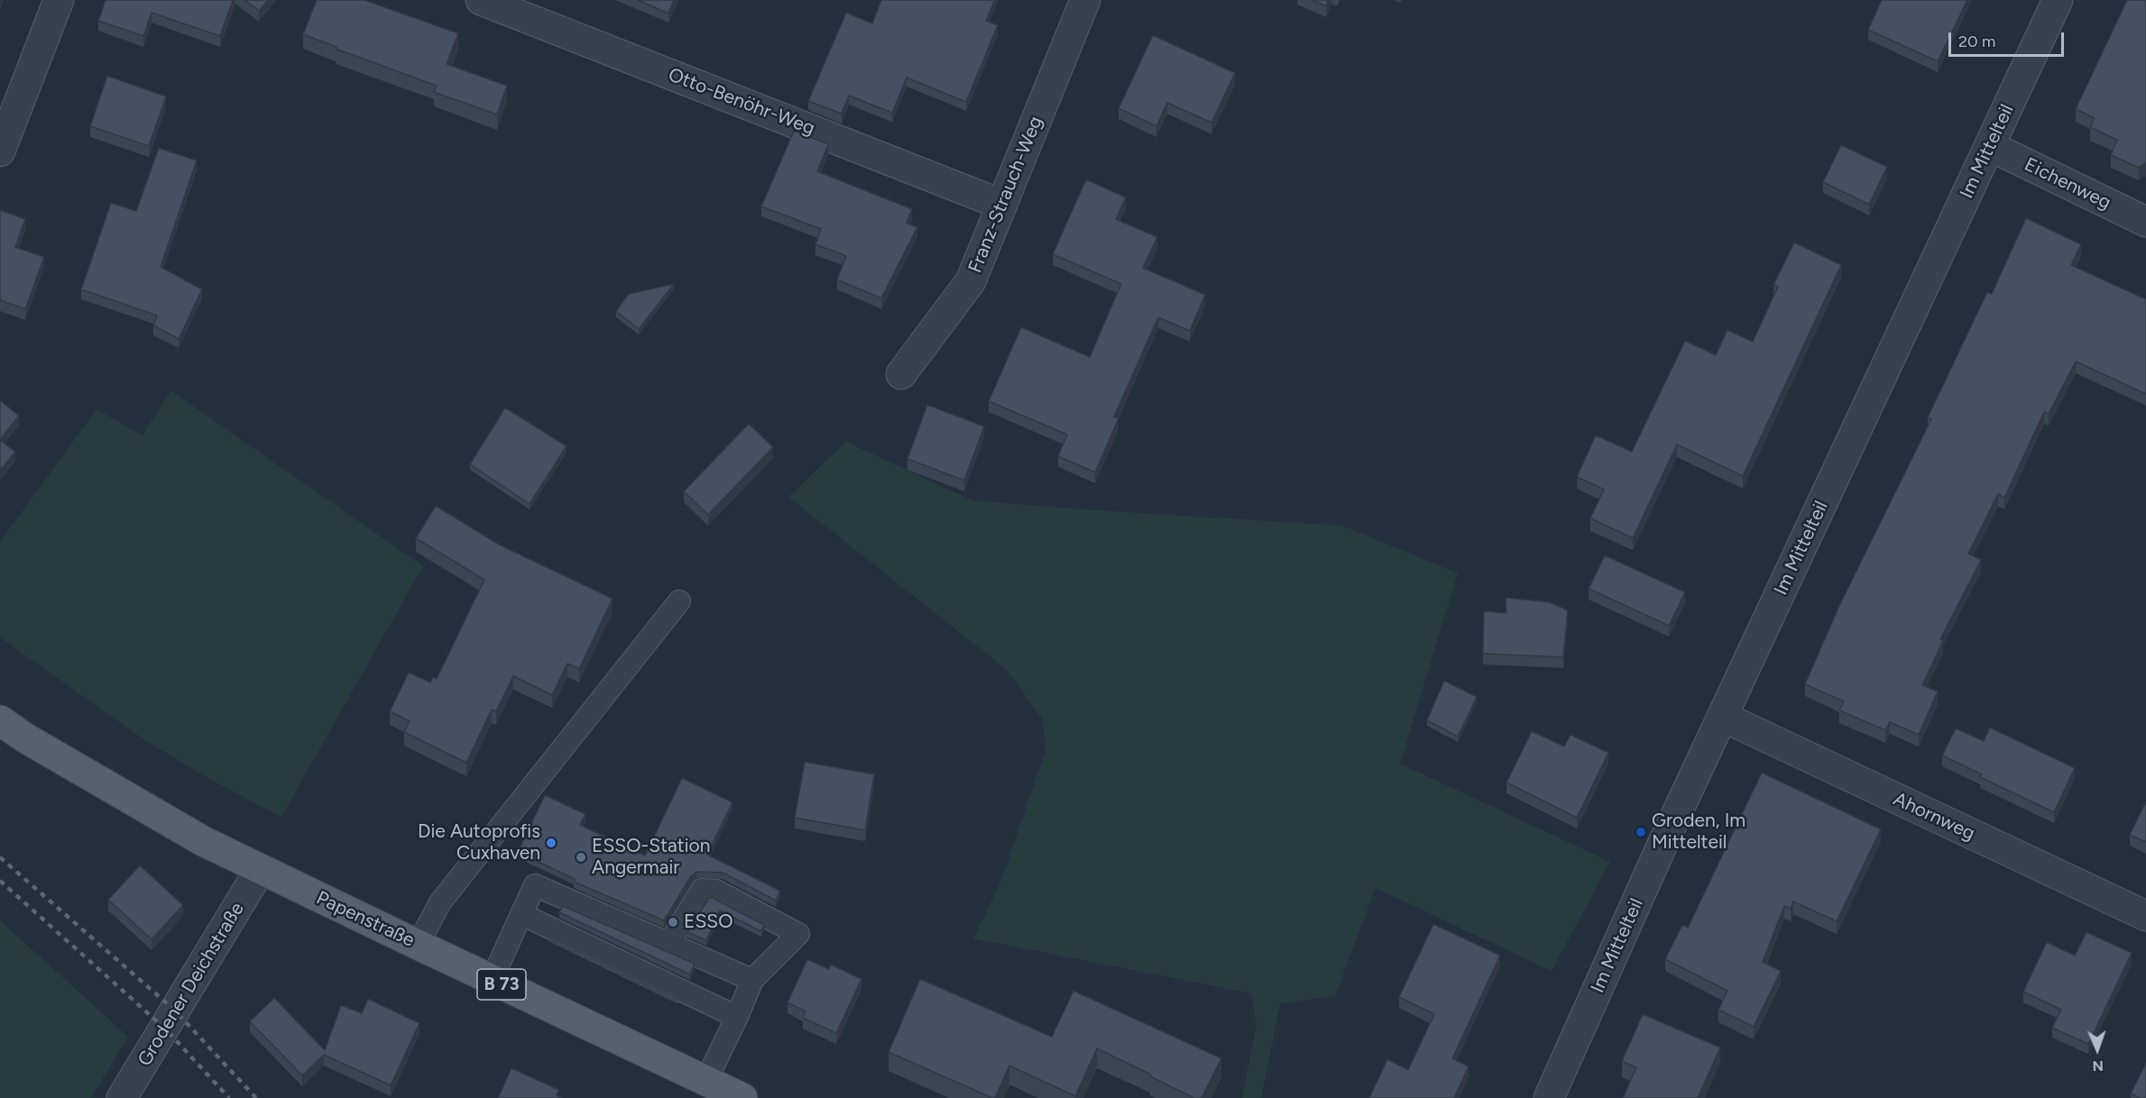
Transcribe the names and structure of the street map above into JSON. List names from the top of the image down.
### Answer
{
  "streets": {
    "main road": ["Papenstraße", "B 73"],
    "street": [
      "Otto-Benöhr-Weg",
      "Im Mittelteil",
      "Eichenweg",
      "Franz-Strauch-Weg",
      "Ahornweg",
      "Grodener Deichstraße"
    ]
  },
  "crossings": [
    ["Otto-Benöhr-Weg", "Franz-Strauch-Weg"],
    ["Im Mittelteil", "Eichenweg"],
    ["Im Mittelteil", "Ahornweg"],
    ["Papenstraße", "Grodener Deichstraße"]
  ],
  "places": [
    "Groden, Im Mittelteil",
    "Die Autoprofis Cuxhaven",
    "ESSO-Station Angermair",
    "ESSO"
  ],
  "scale_bar": "20 m",
  "north": "bottom"
}
